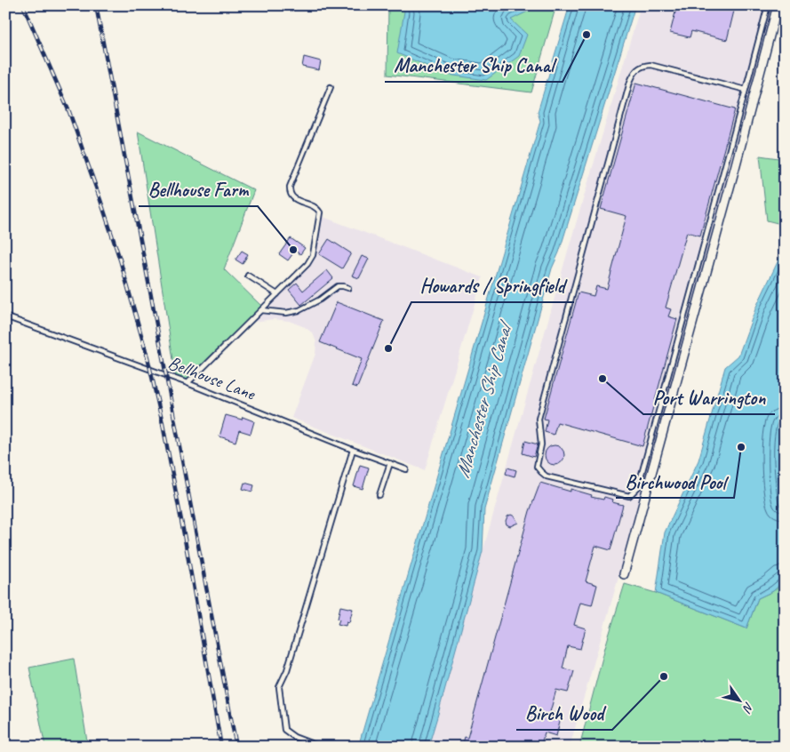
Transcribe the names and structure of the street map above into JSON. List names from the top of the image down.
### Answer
{
  "streets": {
    "lane": ["Bellhouse Lane"]
  },
  "water": ["Manchester Ship Canal"],
  "places": [
    "Manchester Ship Canal",
    "Bellhouse Farm",
    "Howards / Springfield",
    "Port Warrington",
    "Birchwood Pool",
    "Birch Wood"
  ],
  "north": "bottom right"
}
